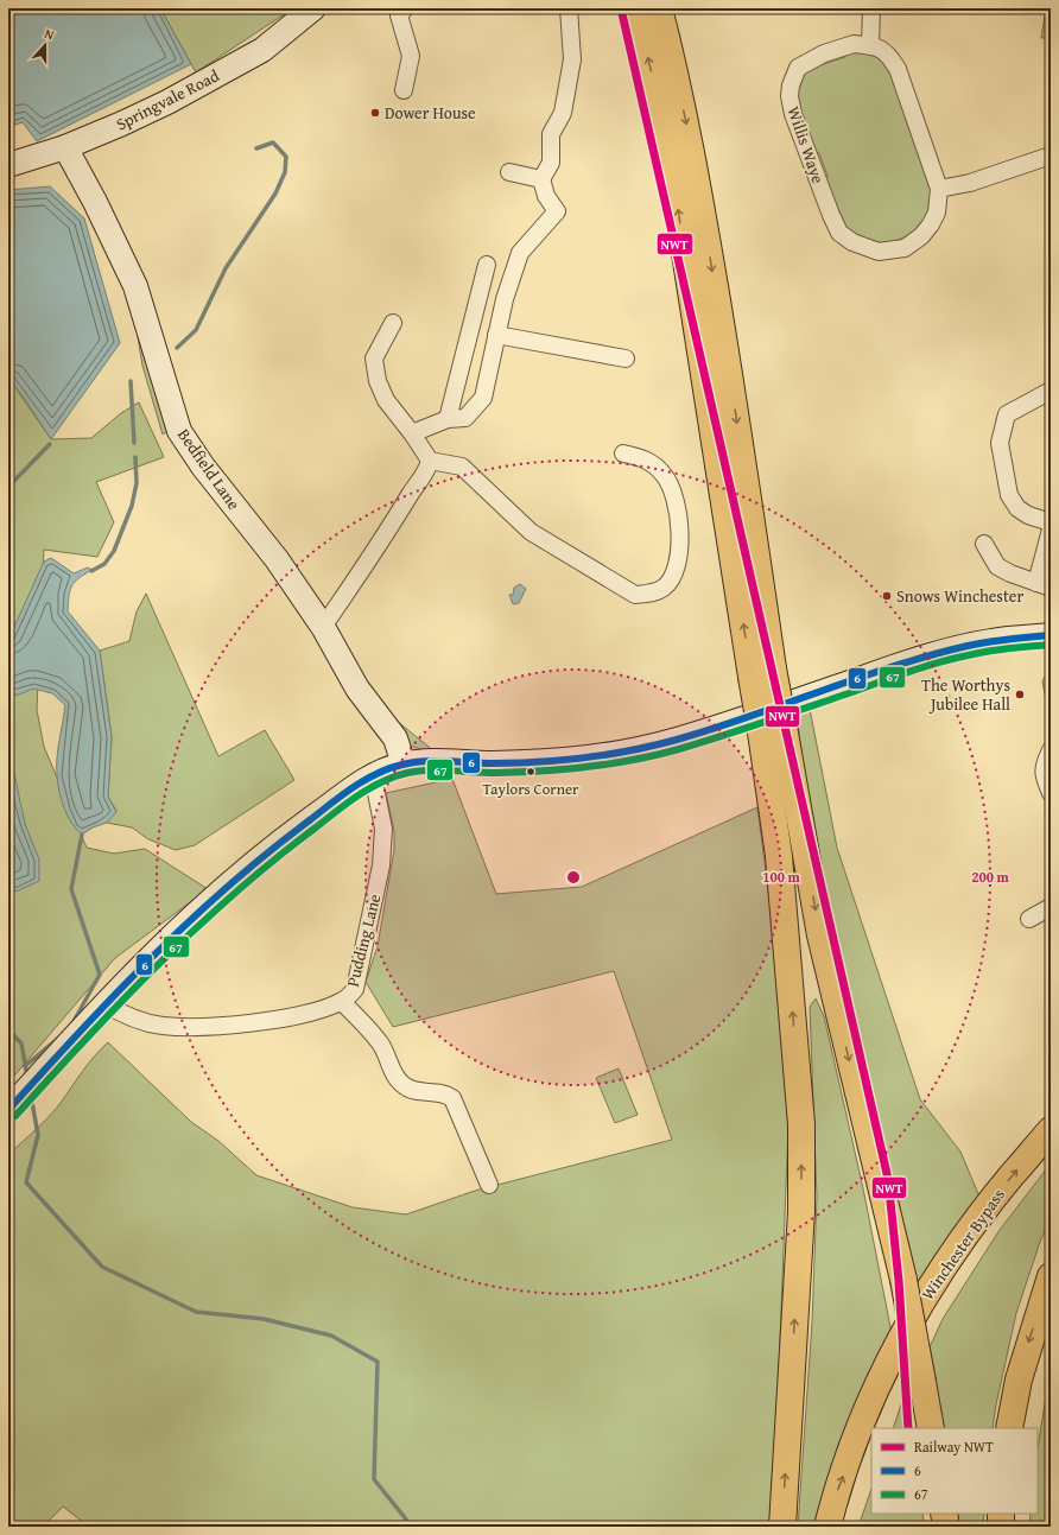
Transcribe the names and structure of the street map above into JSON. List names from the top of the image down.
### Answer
{
  "streets": {
    "main road": ["Springvale Road", "Bedfield Lane", "Winchester Bypass"],
    "street": ["Willis Waye", "Pudding Lane"]
  },
  "crossings": [
    ["Springvale Road", "Bedfield Lane"]
  ],
  "places": [
    "Dower House",
    "Snows Winchester",
    "The Worthys Jubilee Hall",
    "Taylors Corner"
  ],
  "lines": ["rail line NWT", "transit line 6", "transit line 67"],
  "legend": ["Railway NWT", "6", "67"],
  "north": "top",
  "rings": ["100 m", "200 m"]
}
